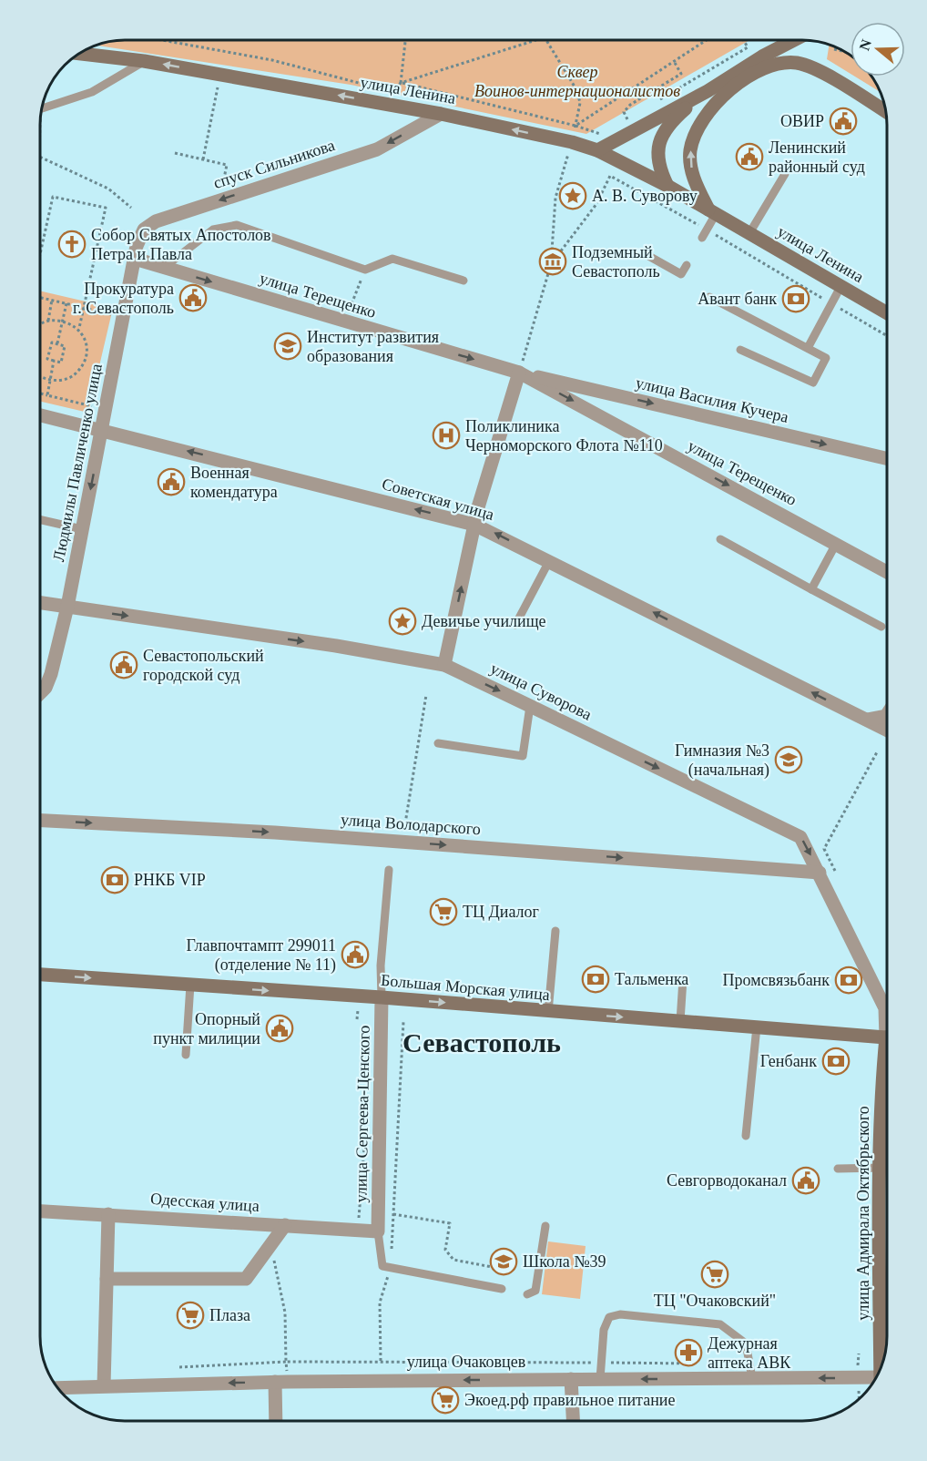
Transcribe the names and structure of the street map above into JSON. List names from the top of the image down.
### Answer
{
  "streets": {
    "main road": ["улица Ленина", "Большая Морская улица", "улица Адмирала Октябрьского"],
    "street": [
      "спуск Сильникова",
      "улица Терещенко",
      "улица Василия Кучера",
      "Людмилы Павличенко улица",
      "Советская улица",
      "улица Суворова",
      "улица Володарского",
      "улица Сергеева-Ценского",
      "Одесская улица",
      "улица Очаковцев"
    ]
  },
  "crossings": [
    ["улица Ленина", "спуск Сильникова"],
    ["спуск Сильникова", "улица Терещенко"],
    ["спуск Сильникова", "Людмилы Павличенко улица"],
    ["улица Терещенко", "улица Василия Кучера"],
    ["улица Терещенко", "Людмилы Павличенко улица"],
    ["Людмилы Павличенко улица", "Советская улица"],
    ["Людмилы Павличенко улица", "улица Суворова"],
    ["улица Суворова", "улица Володарского"],
    ["Большая Морская улица", "улица Сергеева-Ценского"],
    ["улица Сергеева-Ценского", "Одесская улица"]
  ],
  "one_way": [
    "улица Ленина",
    "спуск Сильникова",
    "улица Терещенко",
    "улица Василия Кучера",
    "Советская улица",
    "улица Суворова",
    "улица Володарского",
    "Большая Морская улица",
    "улица Очаковцев"
  ],
  "districts": ["Севастополь"],
  "parks": ["Сквер Воинов-интернационалистов"],
  "places": {
    "public building": [
      "ОВИР",
      "Ленинский районный суд",
      "Прокуратура г. Севастополь",
      "Военная комендатура",
      "Севастопольский городской суд",
      "Главпочтампт 299011 (отделение № 11)",
      "Опорный пункт милиции",
      "Севгорводоканал"
    ],
    "place": ["А. В. Суворову", "Девичье училище"],
    "church": ["Собор Святых Апостолов Петра и Павла"],
    "museum": ["Подземный Севастополь"],
    "bank": [
      "Авант банк",
      "РНКБ VIP",
      "Тальменка",
      "Промсвязьбанк",
      "Генбанк"
    ],
    "school or university": ["Институт развития образования", "Гимназия №3 (начальная)", "Школа №39"],
    "hospital": ["Поликлиника Черноморского Флота №110"],
    "supermarket": [
      "ТЦ Диалог",
      "ТЦ \"Очаковский\"",
      "Плаза",
      "Экоед.рф правильное питание"
    ],
    "pharmacy": ["Дежурная аптека АВК"]
  },
  "north": "left"
}
